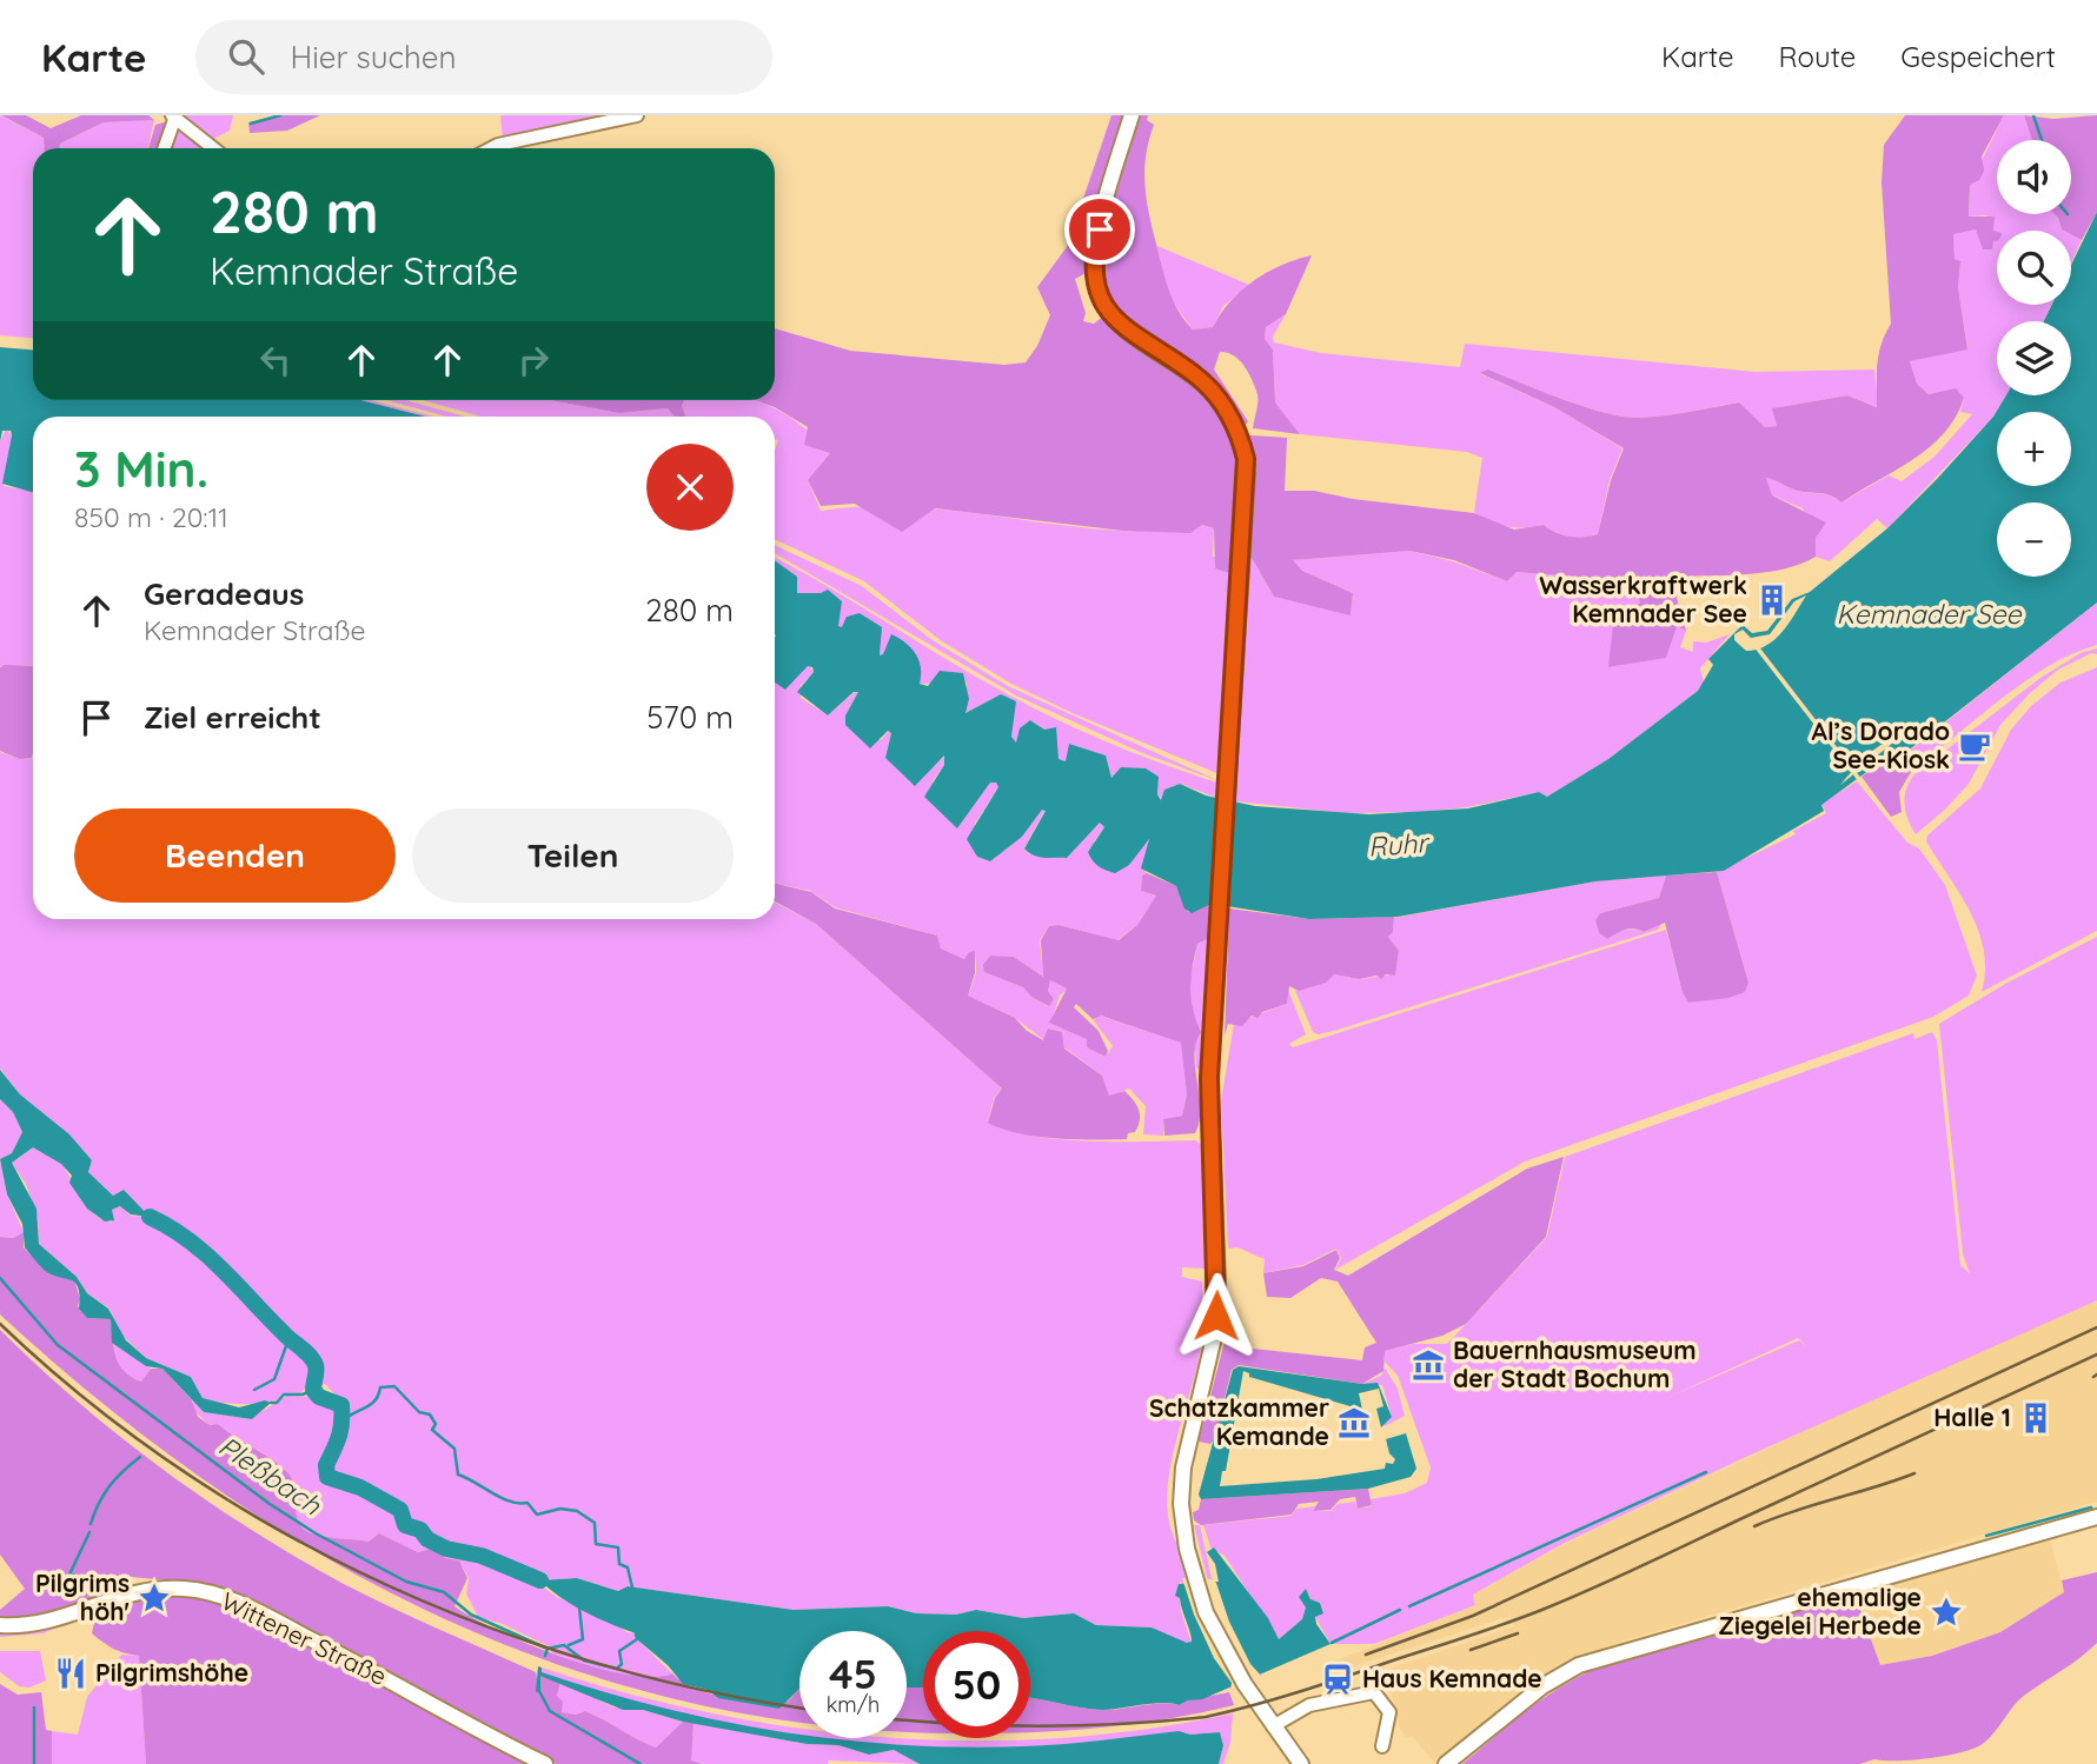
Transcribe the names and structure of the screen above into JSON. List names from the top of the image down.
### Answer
{
  "streets": {
    "main road": ["Wittener Straße"]
  },
  "water": ["Kemnader See", "Ruhr", "Pleßbach"],
  "places": {
    "building": ["Wasserkraftwerk Kemnader See", "Halle 1"],
    "cafe": ["Al’s Dorado See-Kiosk"],
    "museum": ["Bauernhausmuseum der Stadt Bochum", "Schatzkammer Kemande"],
    "place": ["Pilgrims höh'", "ehemalige Ziegelei Herbede"],
    "restaurant": ["Pilgrimshöhe"],
    "station": ["Haus Kemnade"]
  },
  "page": {
    "header": "Karte",
    "search": "Hier suchen",
    "nav": ["Karte", "Route", "Gespeichert"],
    "map_buttons": ["+", "−"],
    "turn": ["280 m", "Kemnader Straße"],
    "heading": ["3 Min.", "850 m · 20:11"],
    "list": [
      {
        "name": "Geradeaus",
        "note": "Kemnader Straße",
        "value": "280 m"
      },
      {
        "name": "Ziel erreicht",
        "value": "570 m"
      }
    ],
    "buttons": ["Beenden", "Teilen"],
    "speed": "45 km/h",
    "limit": "50"
  }
}
